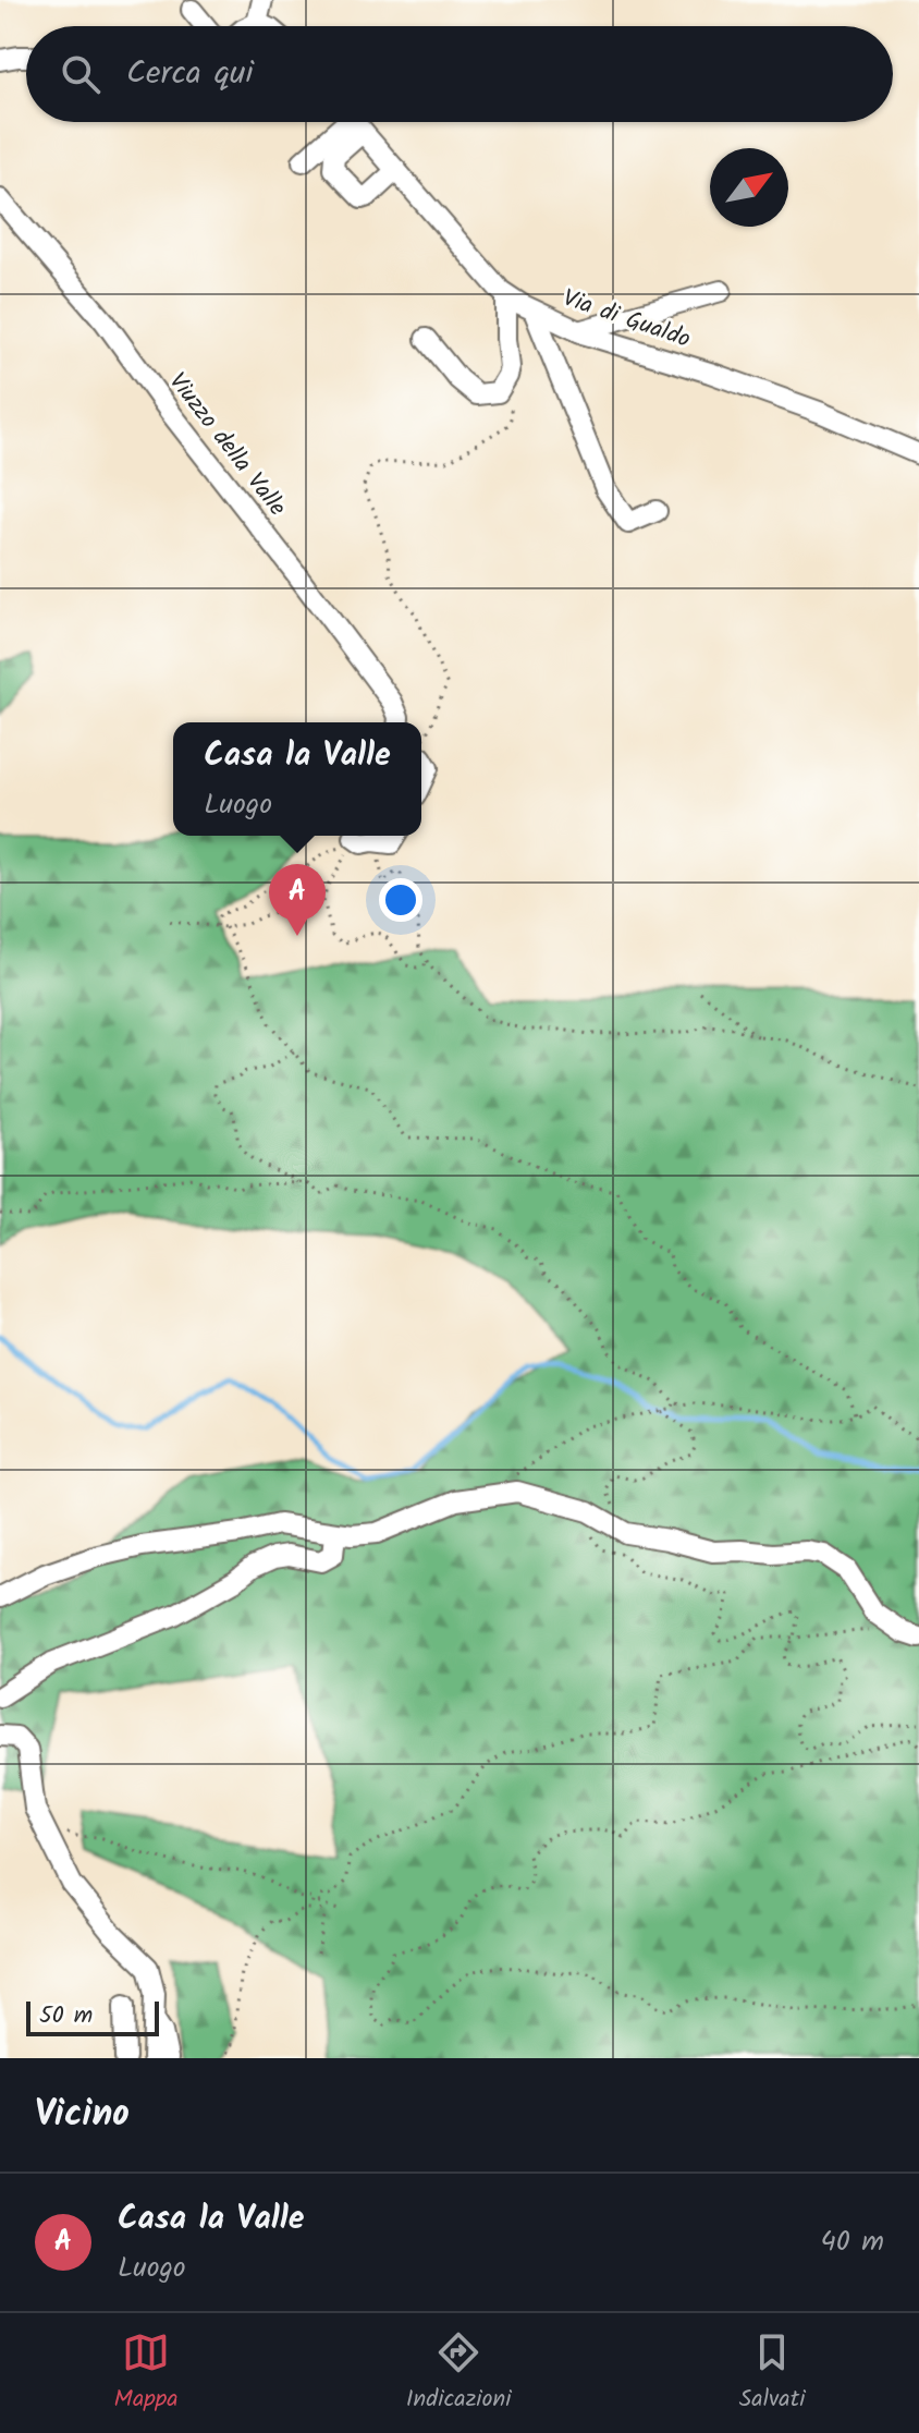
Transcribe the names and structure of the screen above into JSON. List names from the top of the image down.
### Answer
{
  "streets": {
    "street": ["Via di Gualdo", "Viuzzo della Valle"]
  },
  "scale_bar": "50 m",
  "north": "top right",
  "page": {
    "search": "Cerca qui",
    "popup": ["Casa la Valle", "Luogo"],
    "pins": "A",
    "scale": "50 m",
    "heading": "Vicino",
    "list": [
      {
        "mark": "A",
        "name": "Casa la Valle",
        "note": "Luogo",
        "value": "40 m"
      }
    ],
    "nav": ["Mappa", "Indicazioni", "Salvati"]
  }
}
